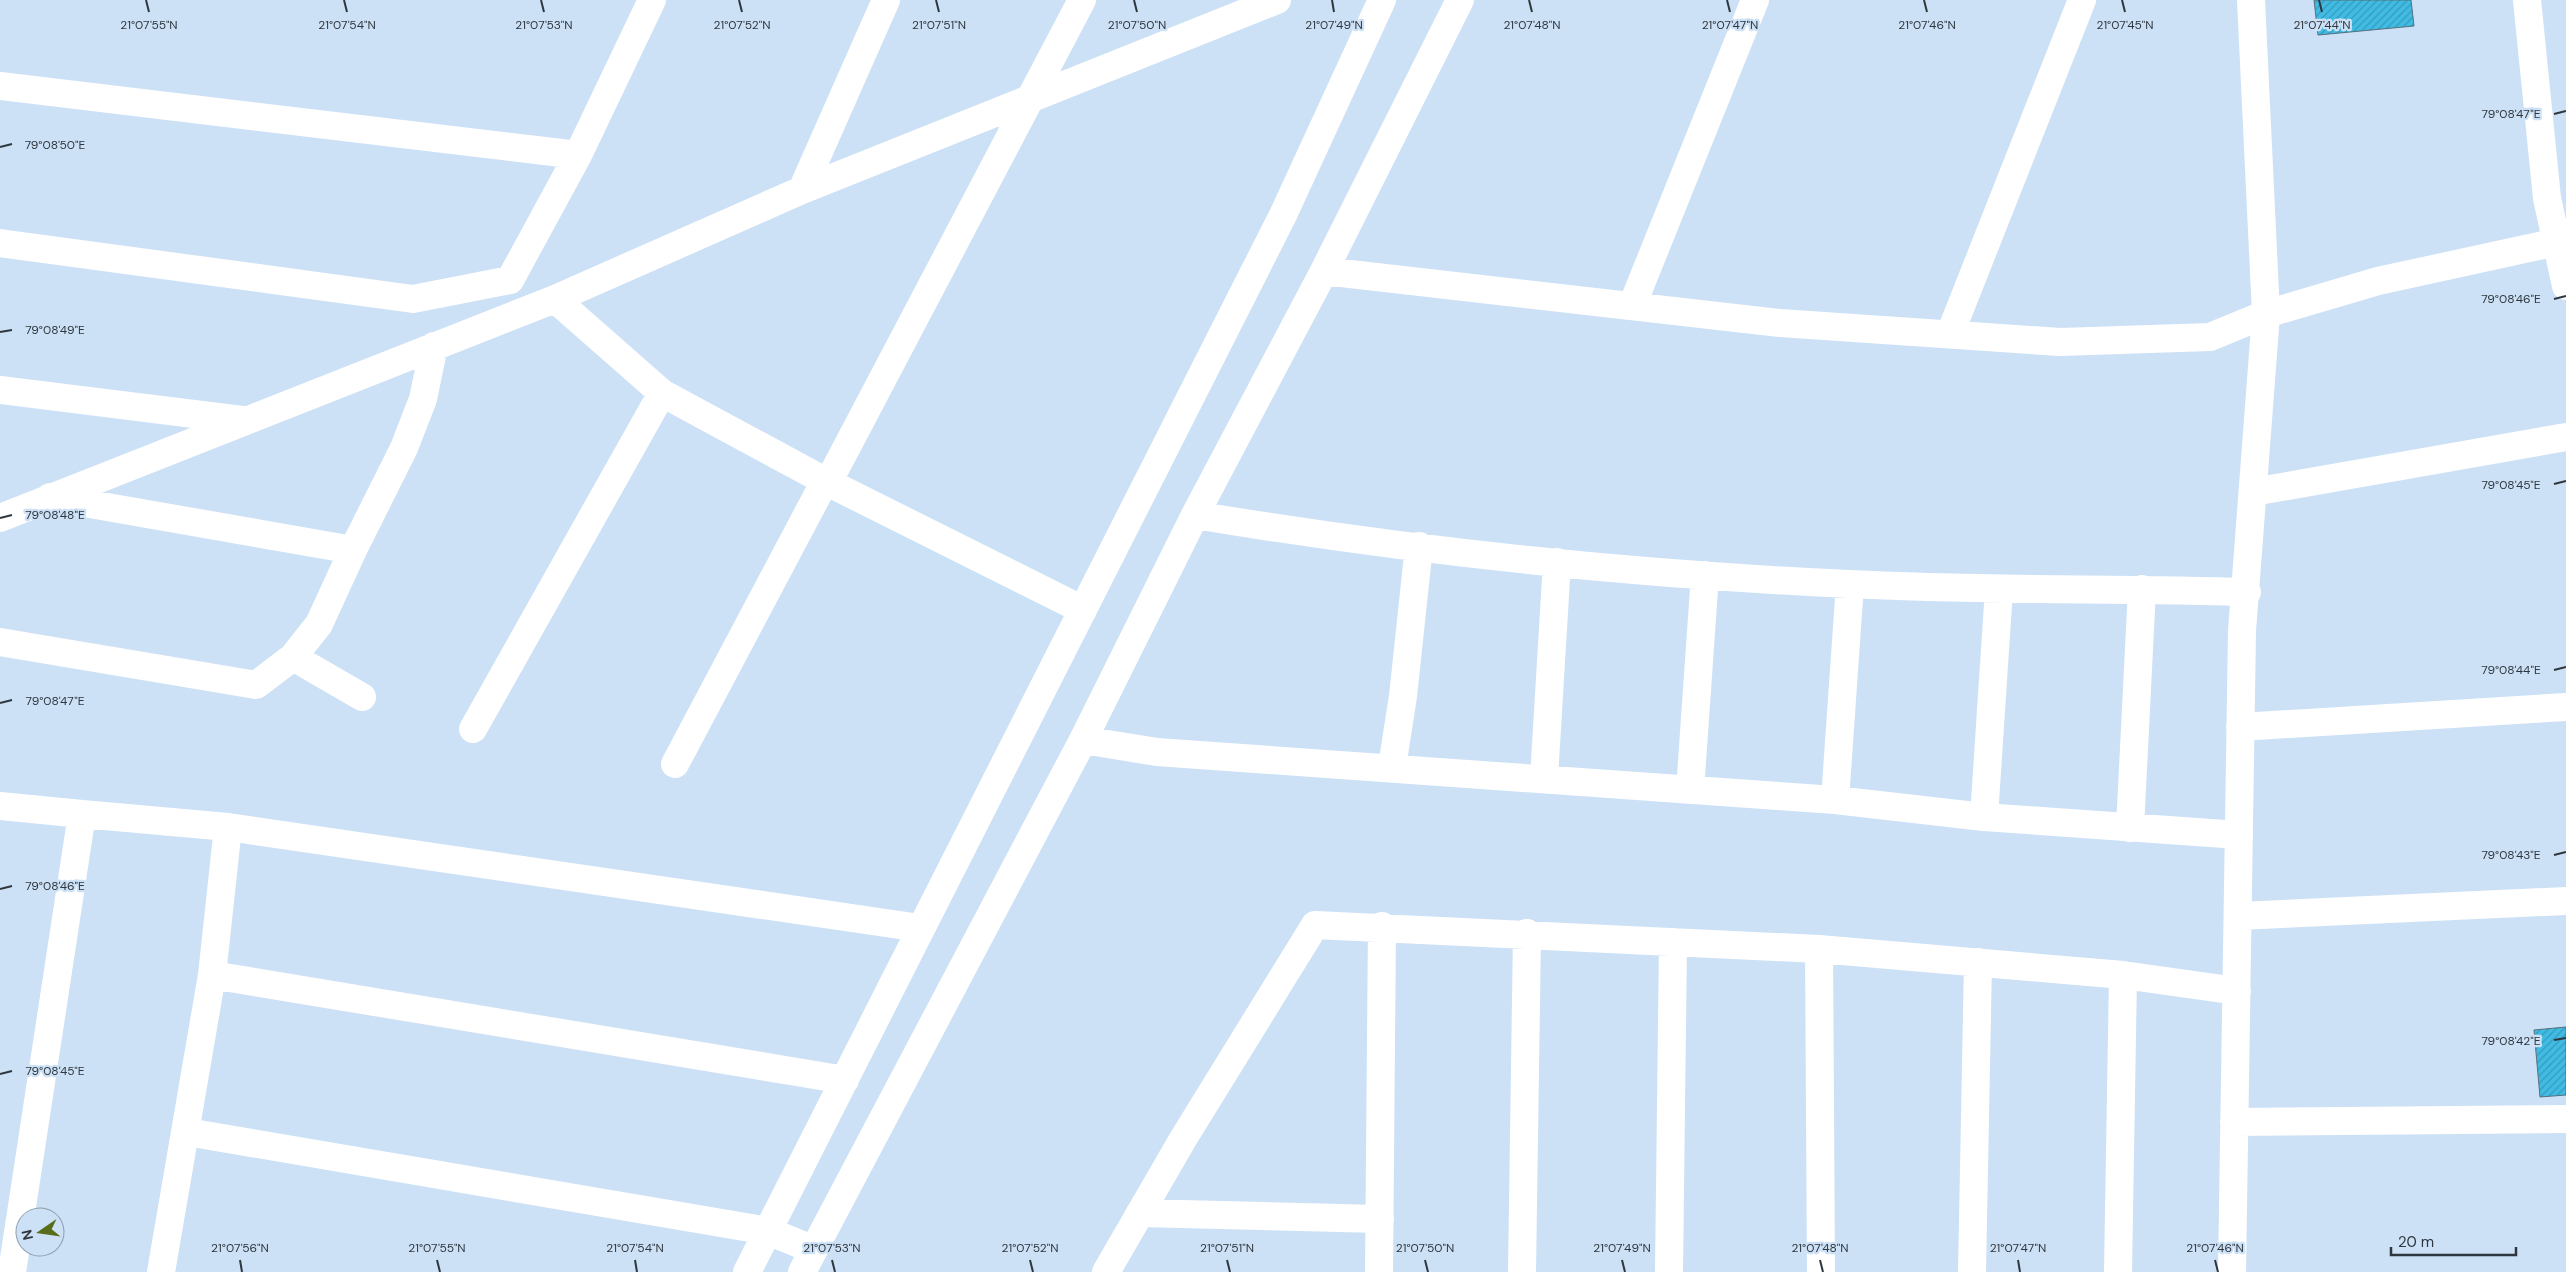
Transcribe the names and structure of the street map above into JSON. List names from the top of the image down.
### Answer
{
  "scale_bar": "20 m",
  "north": "left",
  "coordinates": [
    "21°07'55\"N",
    "21°07'54\"N",
    "21°07'53\"N",
    "21°07'52\"N",
    "21°07'51\"N",
    "21°07'50\"N",
    "21°07'49\"N",
    "21°07'48\"N",
    "21°07'47\"N",
    "21°07'46\"N",
    "21°07'45\"N",
    "21°07'44\"N",
    "79°08'47\"E",
    "79°08'50\"E",
    "79°08'46\"E",
    "79°08'49\"E",
    "79°08'45\"E",
    "79°08'48\"E",
    "79°08'44\"E",
    "79°08'43\"E",
    "79°08'42\"E",
    "21°07'56\"N"
  ]
}
